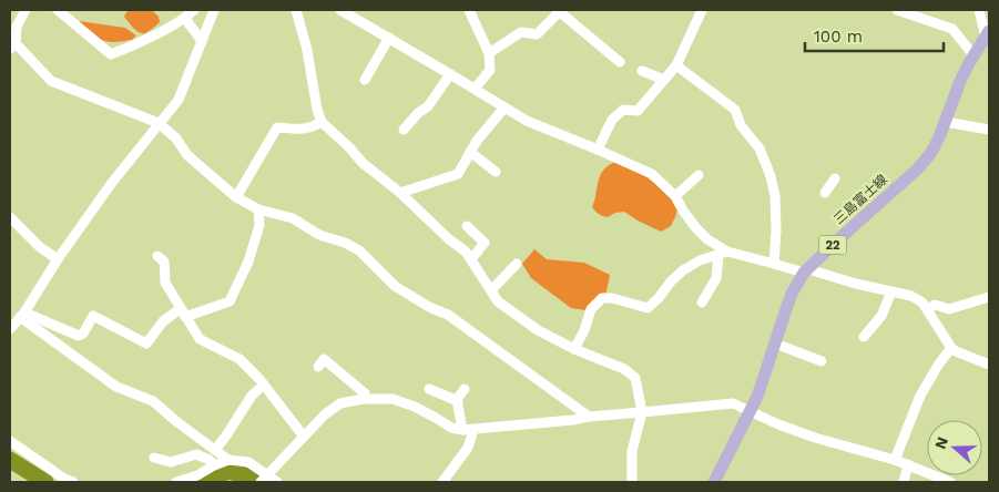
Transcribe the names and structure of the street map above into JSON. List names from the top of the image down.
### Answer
{
  "streets": {
    "main road": ["三島富士線", "22"]
  },
  "scale_bar": "100 m",
  "north": "left"
}
